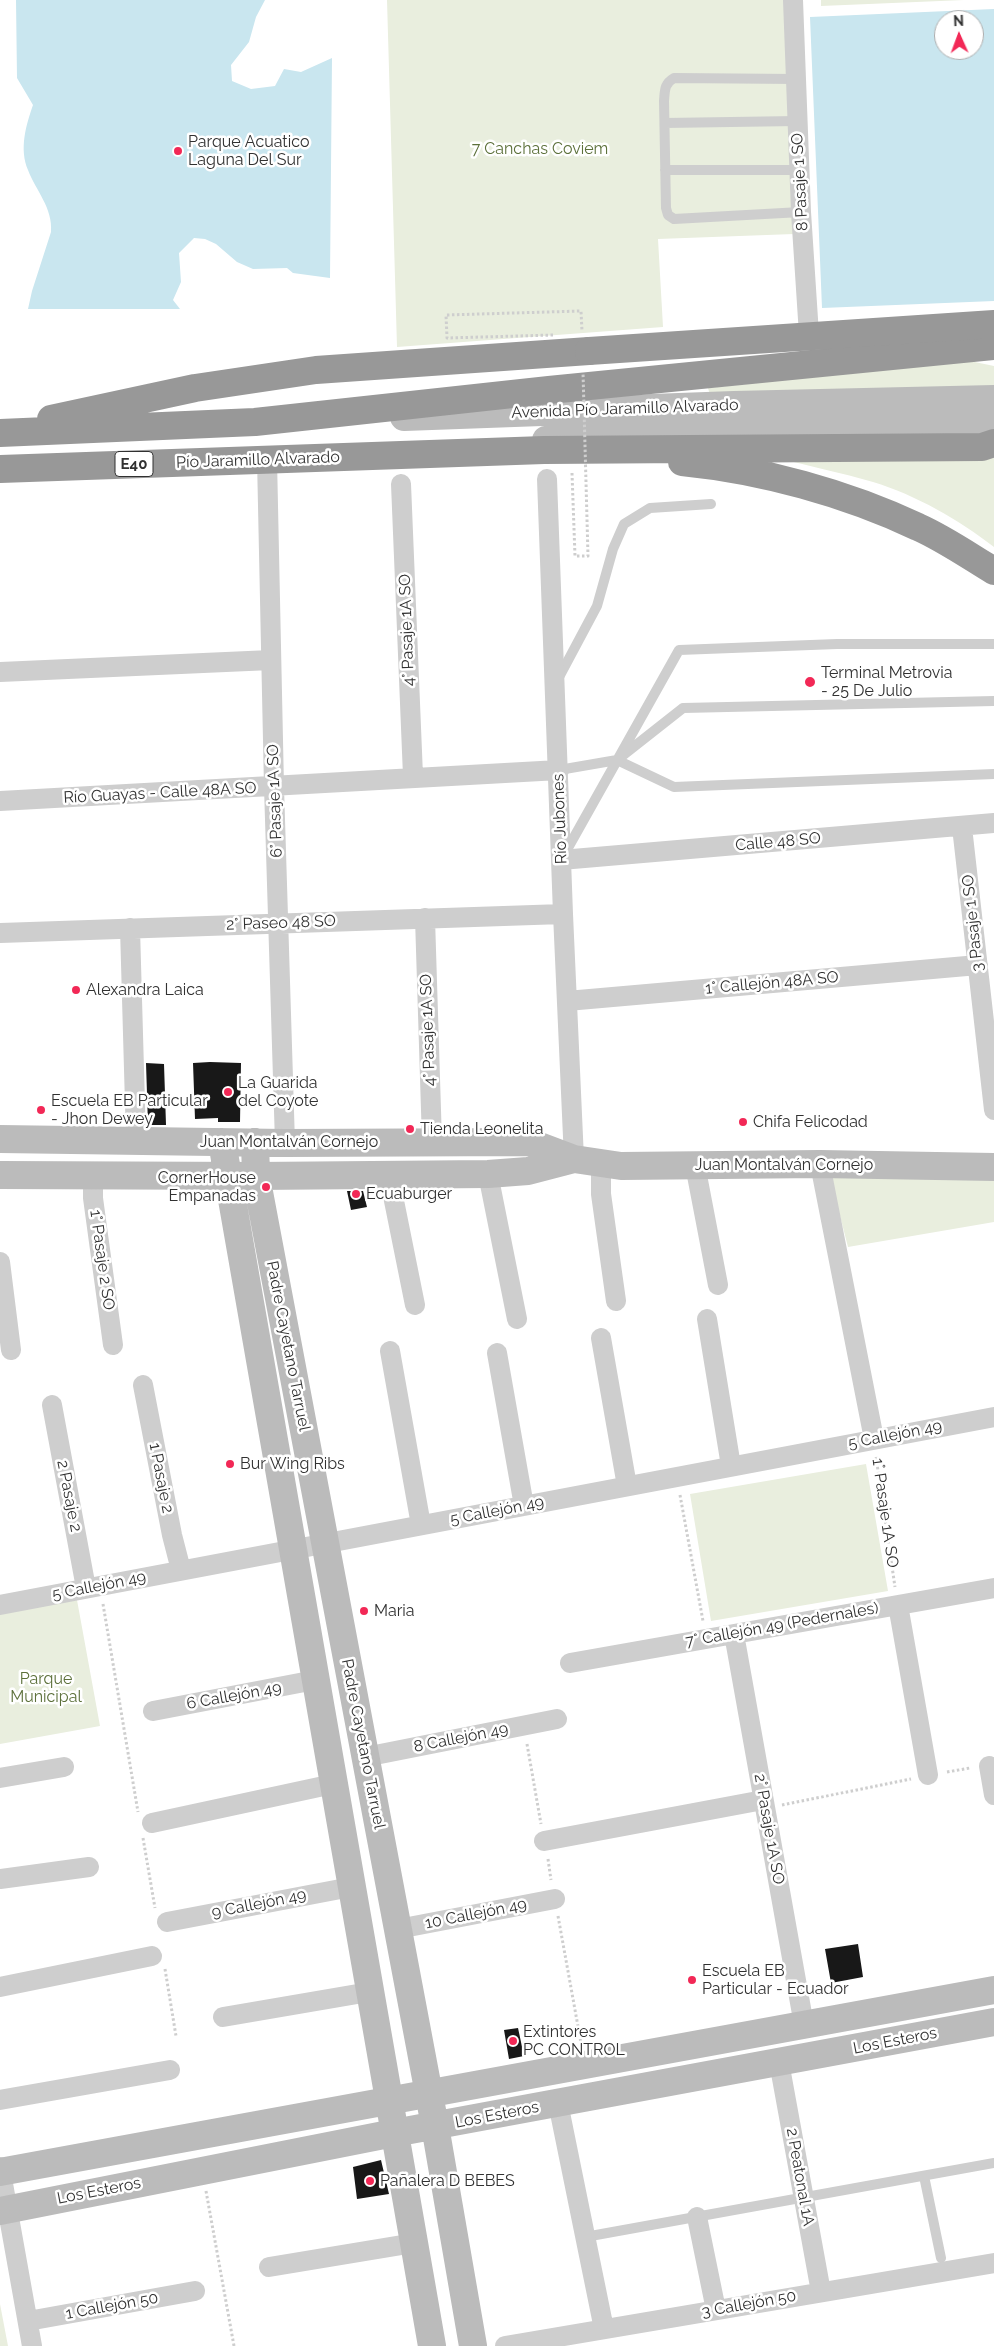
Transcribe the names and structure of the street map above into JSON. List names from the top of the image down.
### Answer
{
  "streets": {
    "highway": ["Pío Jaramillo Alvarado", "E40"],
    "street": [
      "8 Pasaje 1 SO",
      "Avenida Pío Jaramillo Alvarado",
      "4° Pasaje 1A SO",
      "Río Guayas - Calle 48A SO",
      "6° Pasaje 1A SO",
      "Río Jubones",
      "Calle 48 SO",
      "2° Paseo 48 SO",
      "3 Pasaje 1 SO",
      "1° Callejón 48A SO",
      "Juan Montalván Cornejo",
      "1° Pasaje 2 SO",
      "Padre Cayetano Tarruel",
      "5 Callejón 49",
      "1 Pasaje 2",
      "2 Pasaje 2",
      "1° Pasaje 1A SO",
      "7° Callejón 49 (Pedernales)",
      "6 Callejón 49",
      "8 Callejón 49",
      "2° Pasaje 1A SO",
      "9 Callejón 49",
      "10 Callejón 49",
      "Los Esteros",
      "2 Peatonal 1A",
      "3 Callejón 50",
      "1 Callejón 50"
    ]
  },
  "crossings": [
    ["Avenida Pío Jaramillo Alvarado", "Pío Jaramillo Alvarado"],
    ["Avenida Pío Jaramillo Alvarado", "E40"],
    ["Pío Jaramillo Alvarado", "6° Pasaje 1A SO"],
    ["4° Pasaje 1A SO", "Río Guayas - Calle 48A SO"],
    ["4° Pasaje 1A SO", "2° Paseo 48 SO"],
    ["4° Pasaje 1A SO", "Juan Montalván Cornejo"],
    ["Río Guayas - Calle 48A SO", "6° Pasaje 1A SO"],
    ["Río Guayas - Calle 48A SO", "Río Jubones"],
    ["6° Pasaje 1A SO", "2° Paseo 48 SO"],
    ["6° Pasaje 1A SO", "Juan Montalván Cornejo"],
    ["Río Jubones", "Calle 48 SO"],
    ["Río Jubones", "2° Paseo 48 SO"],
    ["Río Jubones", "1° Callejón 48A SO"],
    ["Río Jubones", "Juan Montalván Cornejo"],
    ["Calle 48 SO", "3 Pasaje 1 SO"],
    ["3 Pasaje 1 SO", "1° Callejón 48A SO"],
    ["Juan Montalván Cornejo", "1° Pasaje 2 SO"],
    ["Juan Montalván Cornejo", "Padre Cayetano Tarruel"],
    ["Juan Montalván Cornejo", "1° Pasaje 1A SO"],
    ["Padre Cayetano Tarruel", "5 Callejón 49"],
    ["Padre Cayetano Tarruel", "6 Callejón 49"],
    ["Padre Cayetano Tarruel", "8 Callejón 49"],
    ["Padre Cayetano Tarruel", "9 Callejón 49"],
    ["Padre Cayetano Tarruel", "10 Callejón 49"],
    ["Padre Cayetano Tarruel", "Los Esteros"],
    ["5 Callejón 49", "1 Pasaje 2"],
    ["5 Callejón 49", "2 Pasaje 2"],
    ["5 Callejón 49", "1° Pasaje 1A SO"],
    ["1° Pasaje 1A SO", "7° Callejón 49 (Pedernales)"],
    ["7° Callejón 49 (Pedernales)", "2° Pasaje 1A SO"],
    ["2° Pasaje 1A SO", "Los Esteros"],
    ["Los Esteros", "2 Peatonal 1A"],
    ["2 Peatonal 1A", "3 Callejón 50"]
  ],
  "parks": ["7 Canchas Coviem", "Parque Municipal"],
  "places": [
    "Parque Acuatico Laguna Del Sur",
    "Terminal Metrovia - 25 De Julio",
    "Alexandra Laica",
    "La Guarida del Coyote",
    "Escuela EB Particular - Jhon Dewey",
    "Chifa Felicodad",
    "Tienda Leonelita",
    "CornerHouse Empanadas",
    "Ecuaburger",
    "Bur Wing Ribs",
    "Maria",
    "Escuela EB Particular - Ecuador",
    "Extintores PC CONTROL",
    "Pañalera D BEBES"
  ],
  "north": "top"
}
